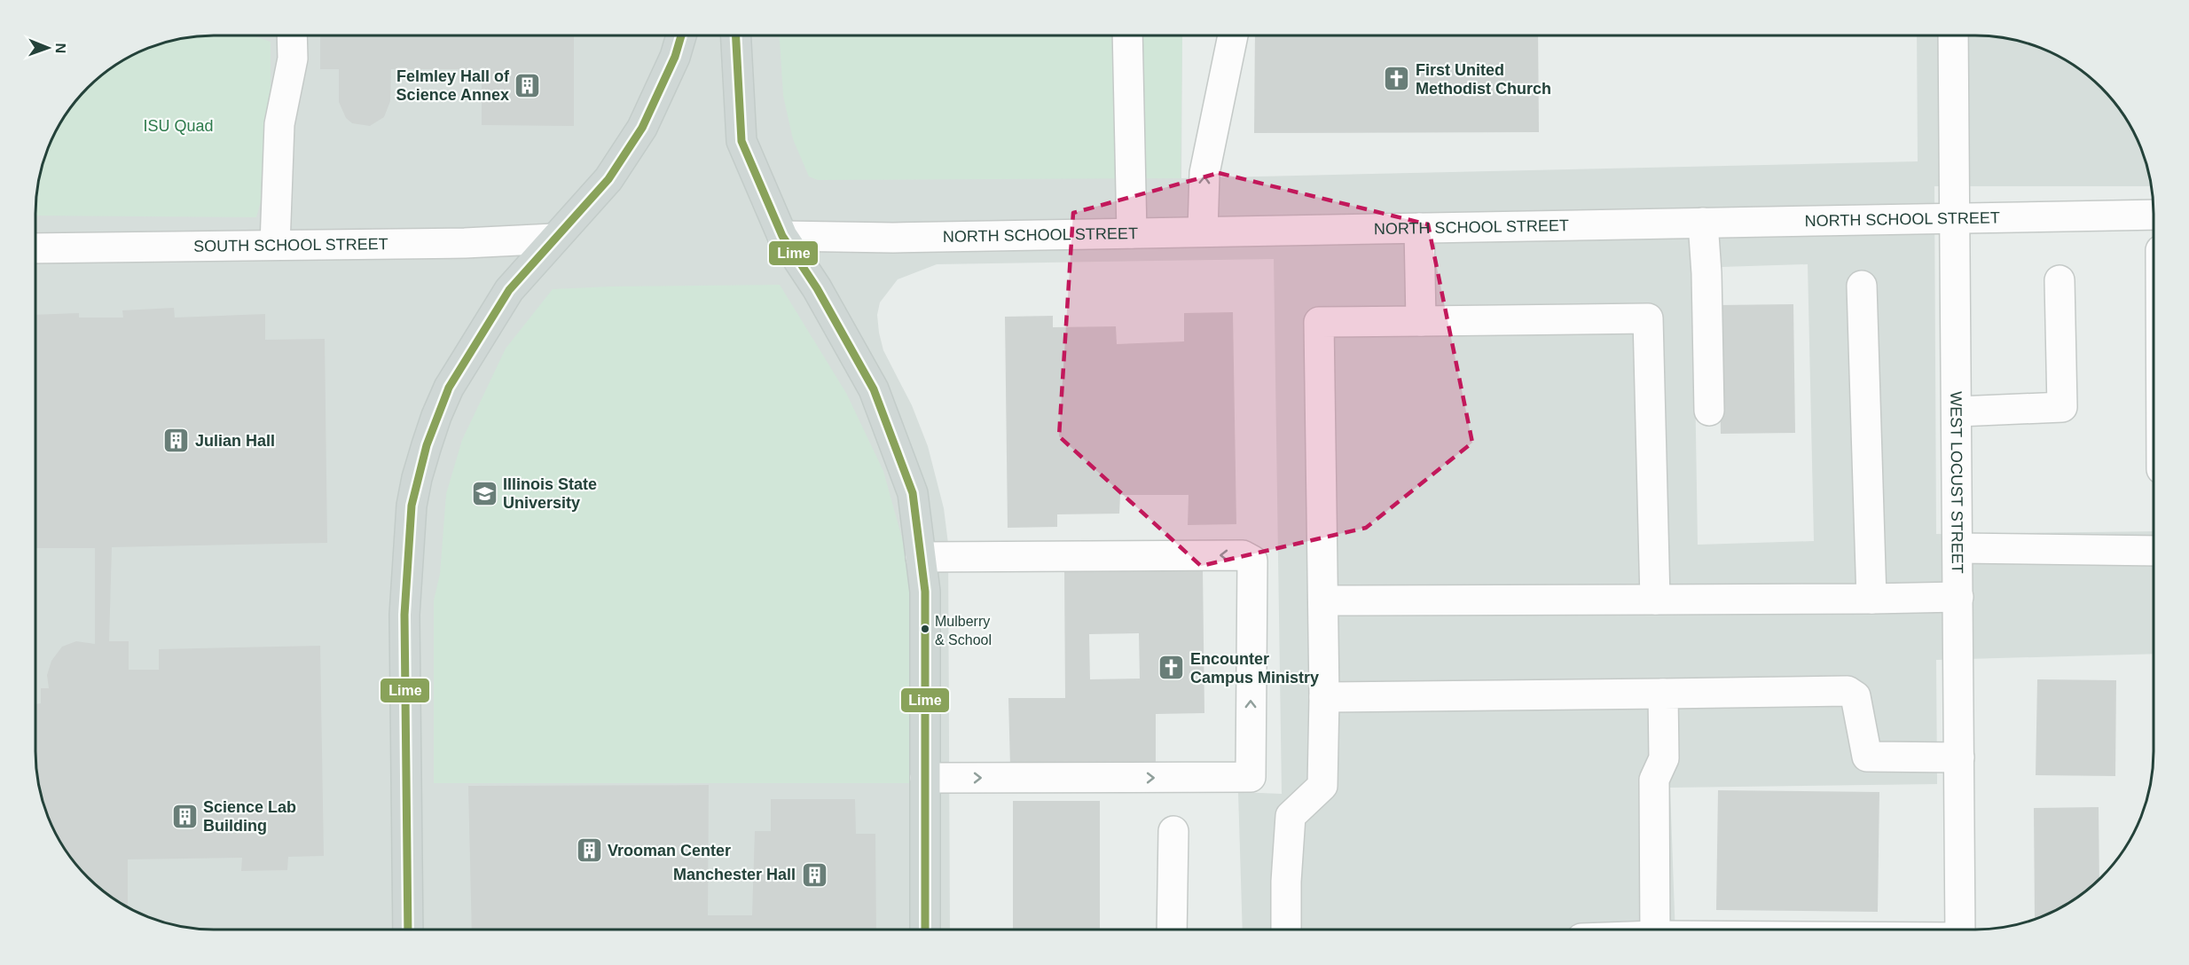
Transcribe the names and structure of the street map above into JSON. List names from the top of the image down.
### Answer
{
  "streets": {
    "street": ["NORTH SCHOOL STREET", "SOUTH SCHOOL STREET", "WEST LOCUST STREET"]
  },
  "crossings": [
    ["NORTH SCHOOL STREET", "WEST LOCUST STREET"]
  ],
  "parks": ["ISU Quad"],
  "places": {
    "church": ["First United Methodist Church", "Encounter Campus Ministry"],
    "building": [
      "Felmley Hall of Science Annex",
      "Julian Hall",
      "Science Lab Building",
      "Vrooman Center",
      "Manchester Hall"
    ],
    "school or university": ["Illinois State University"],
    "other": ["Mulberry & School"]
  },
  "lines": ["transit line Lime"],
  "north": "right"
}
